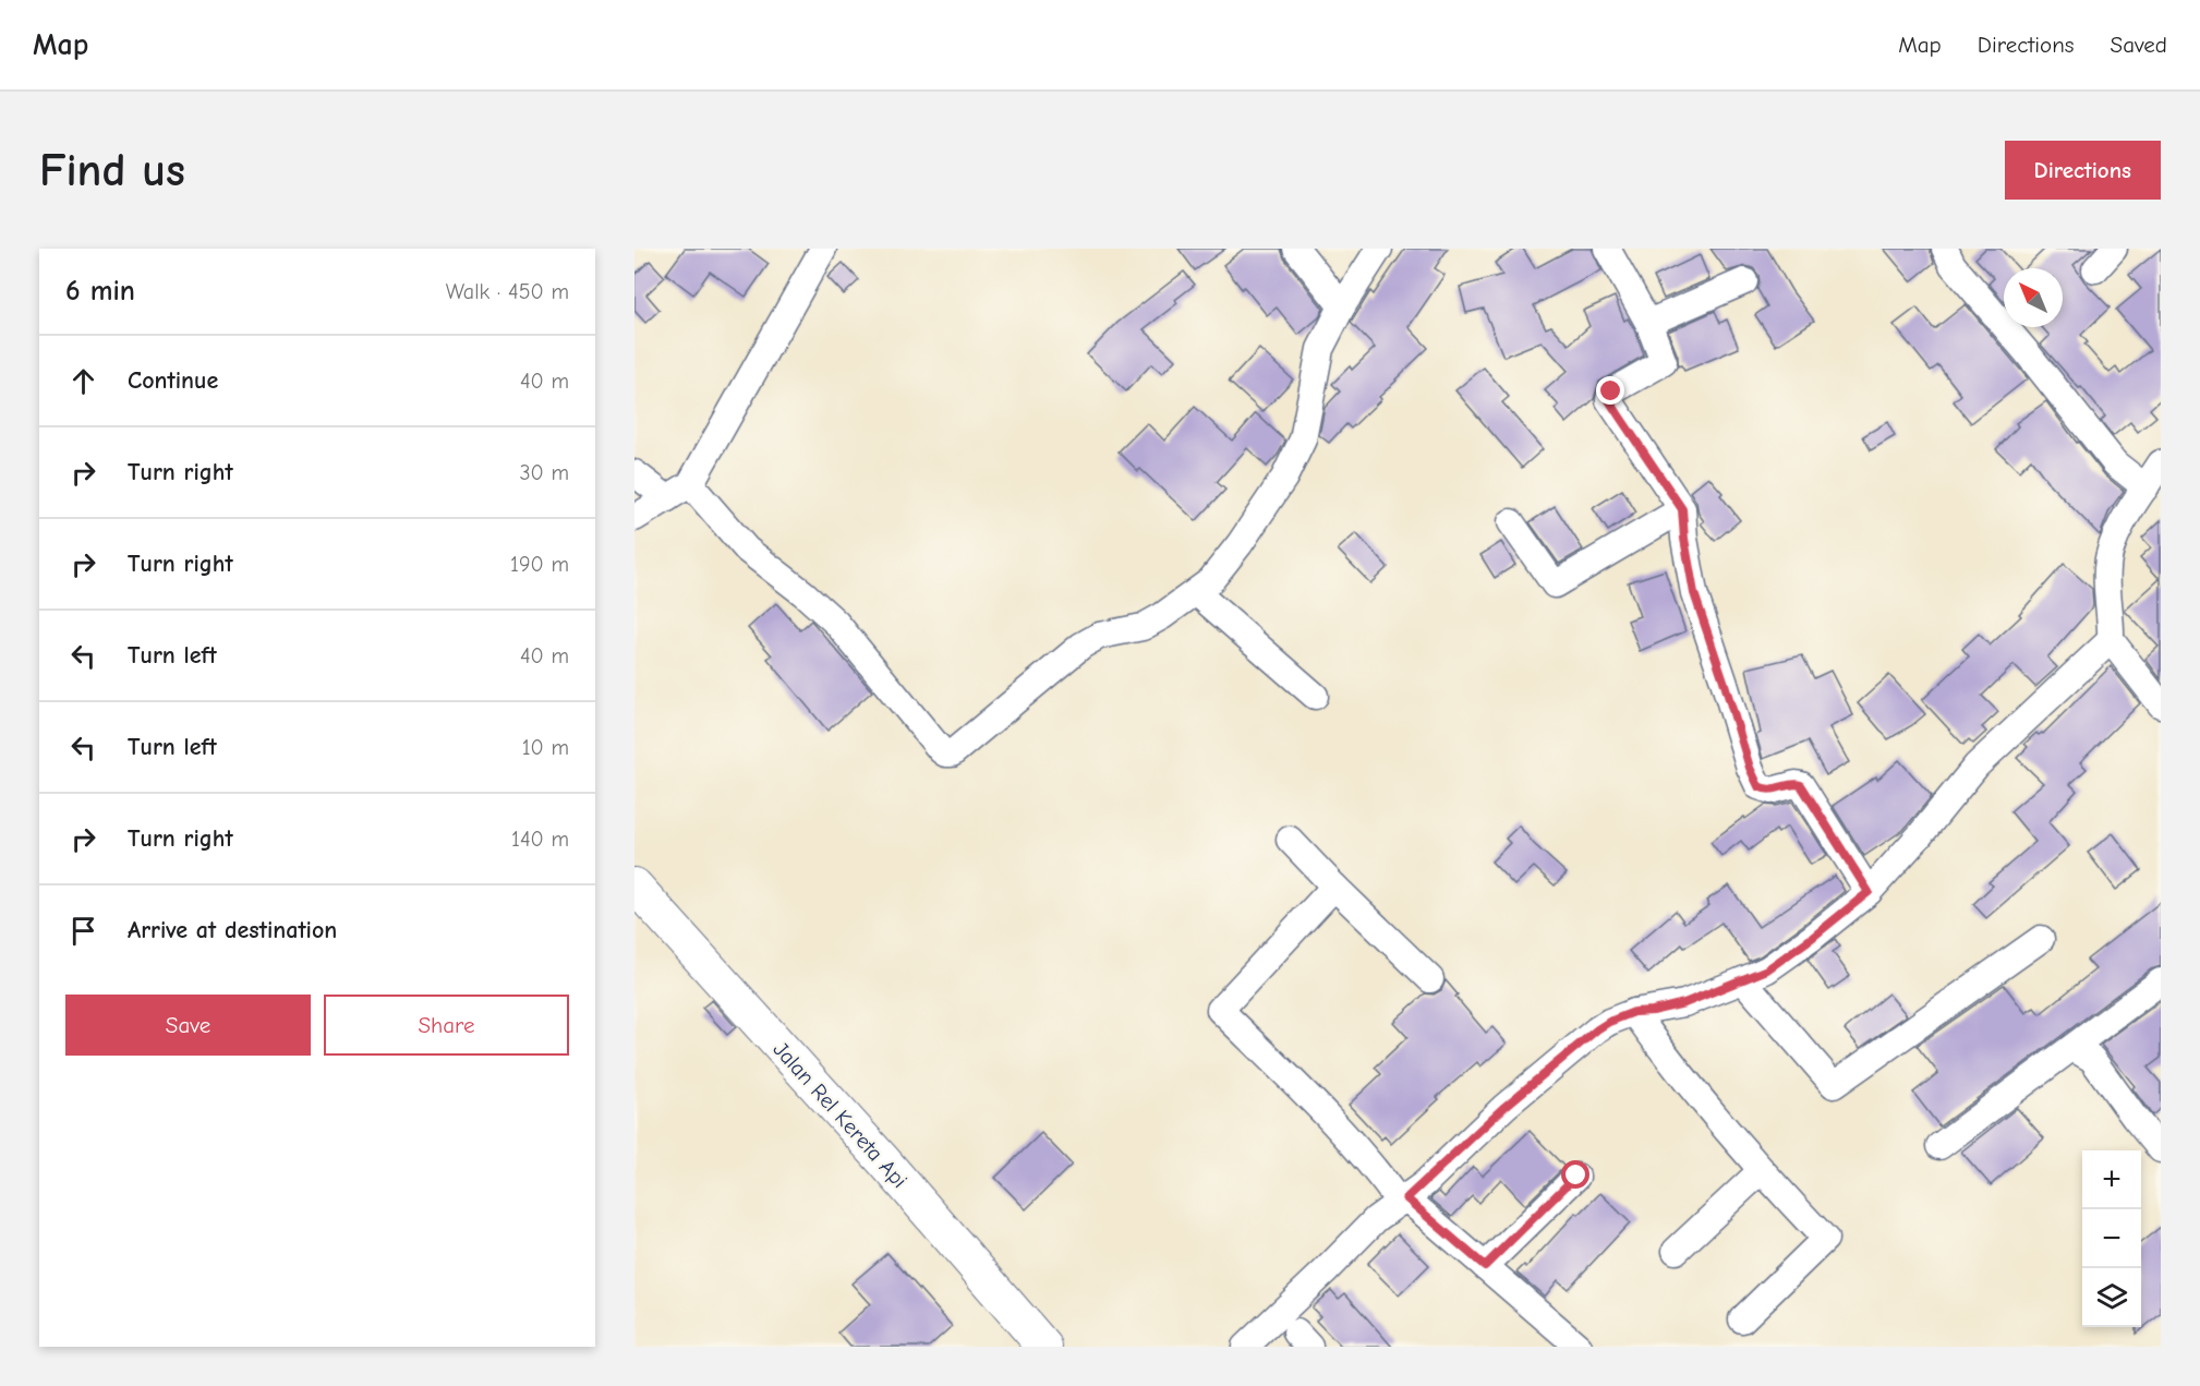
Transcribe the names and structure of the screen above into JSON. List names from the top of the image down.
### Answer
{
  "streets": {
    "main road": ["Jalan Rel Kereta Api"]
  },
  "north": "top left",
  "page": {
    "header": "Map",
    "nav": ["Map", "Directions", "Saved"],
    "buttons": [
      "Directions",
      ["Save", "Share"]
    ],
    "title": "Find us",
    "heading": ["6 min", "Walk · 450 m"],
    "list": [
      ["Continue", "40 m"],
      ["Turn right", "30 m"],
      ["Turn right", "190 m"],
      ["Turn left", "40 m"],
      ["Turn left", "10 m"],
      ["Turn right", "140 m"],
      "Arrive at destination"
    ],
    "map_buttons": ["+", "−"]
  }
}
